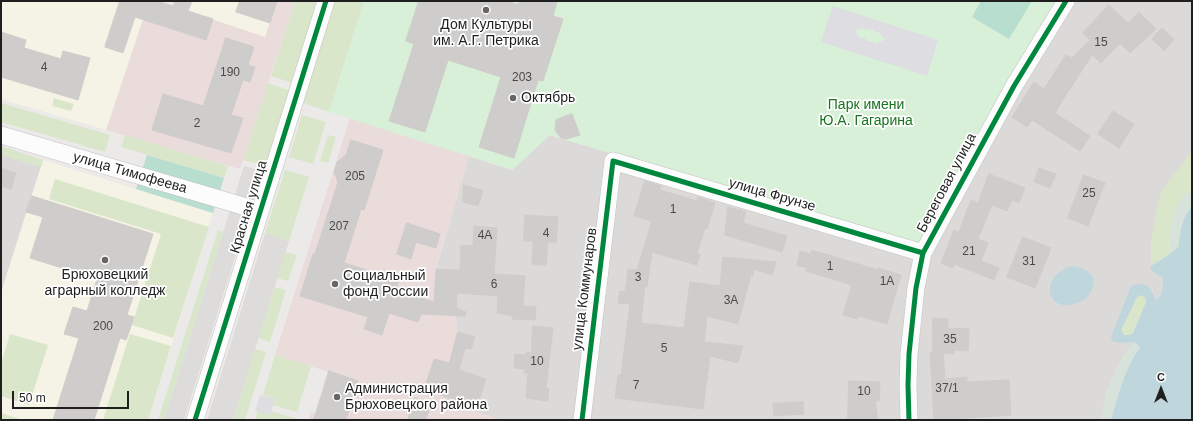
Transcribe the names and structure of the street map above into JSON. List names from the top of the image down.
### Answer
{
  "streets": {
    "street": [
      "улица Тимофеева",
      "Береговая улица",
      "улица Фрунзе",
      "Красная улица",
      "улица Коммунаров"
    ]
  },
  "crossings": [
    ["улица Тимофеева", "Красная улица"],
    ["Береговая улица", "улица Фрунзе"],
    ["улица Фрунзе", "улица Коммунаров"]
  ],
  "parks": ["Парк имени Ю.А. Гагарина"],
  "places": [
    "Дом Культуры им. А.Г. Петрика",
    "Октябрь",
    "Брюховецкий аграрный колледж",
    "Социальный фонд России",
    "Администрация Брюховецкого района"
  ],
  "house_numbers": [
    "15",
    "4",
    "190",
    "203",
    "2",
    "205",
    "25",
    "1",
    "207",
    "4",
    "4А",
    "21",
    "31",
    "1",
    "3",
    "1А",
    "6",
    "3А",
    "200",
    "35",
    "5",
    "10",
    "7",
    "37/1",
    "10"
  ],
  "scale_bar": "50 m",
  "north": "top"
}
